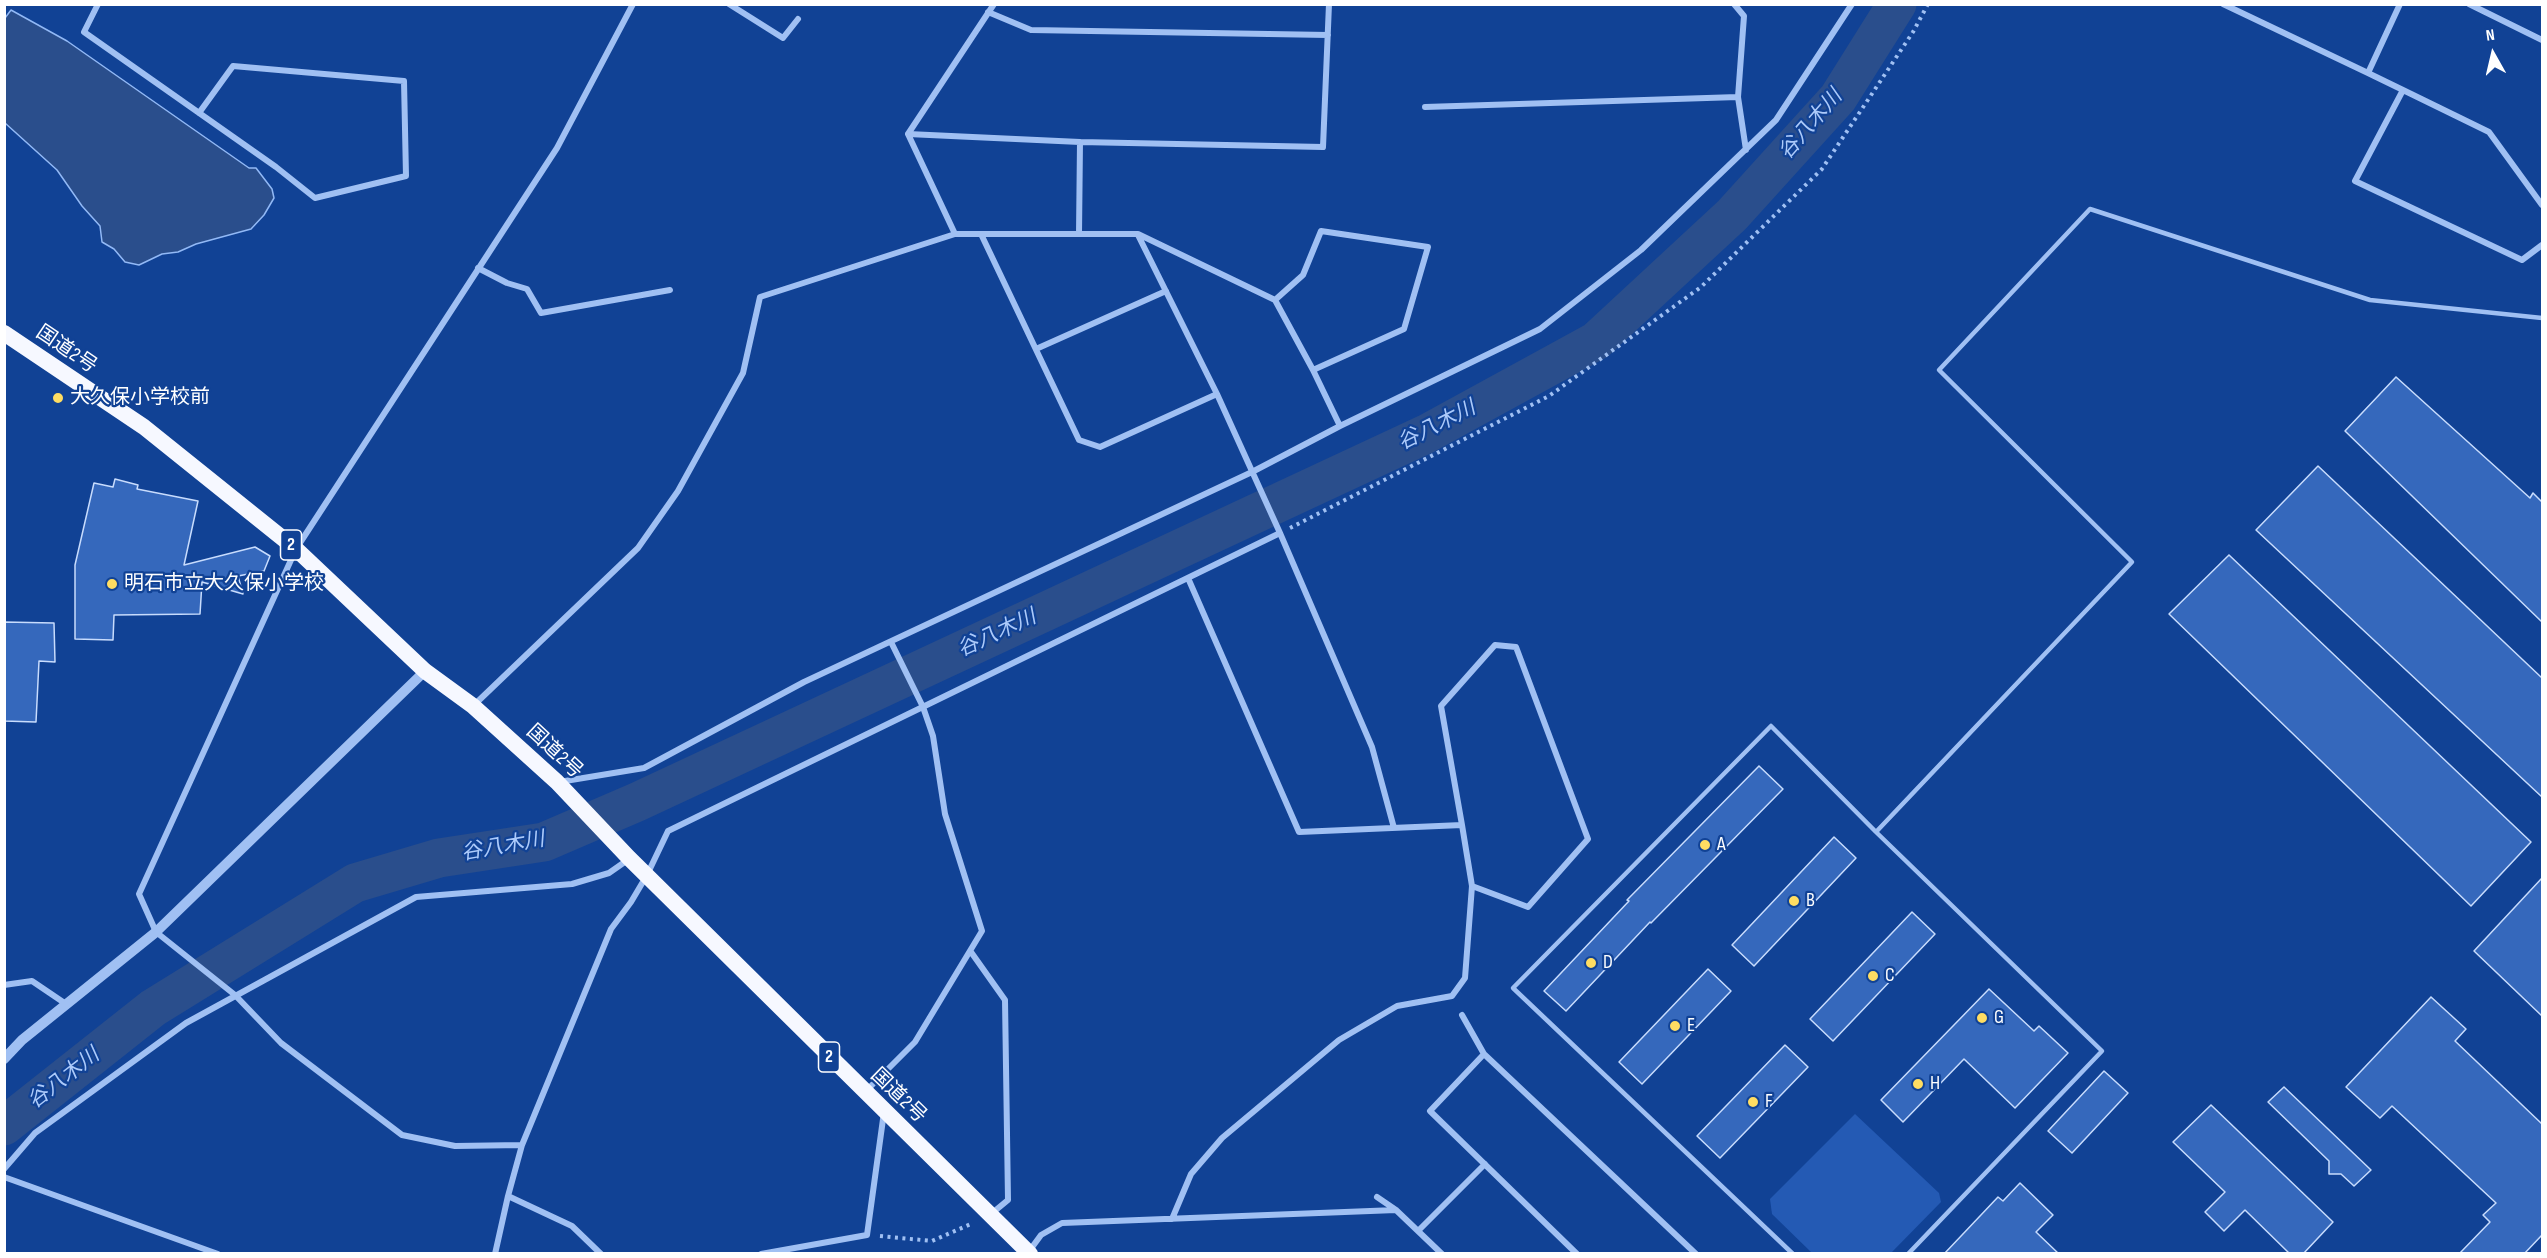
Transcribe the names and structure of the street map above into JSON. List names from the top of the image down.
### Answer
{
  "streets": {
    "highway": ["国道2号", "2"]
  },
  "water": ["谷八木川"],
  "places": [
    "大久保小学校前",
    "明石市立大久保小学校",
    "A",
    "B",
    "D",
    "C",
    "G",
    "E",
    "H",
    "F"
  ],
  "north": "top"
}
